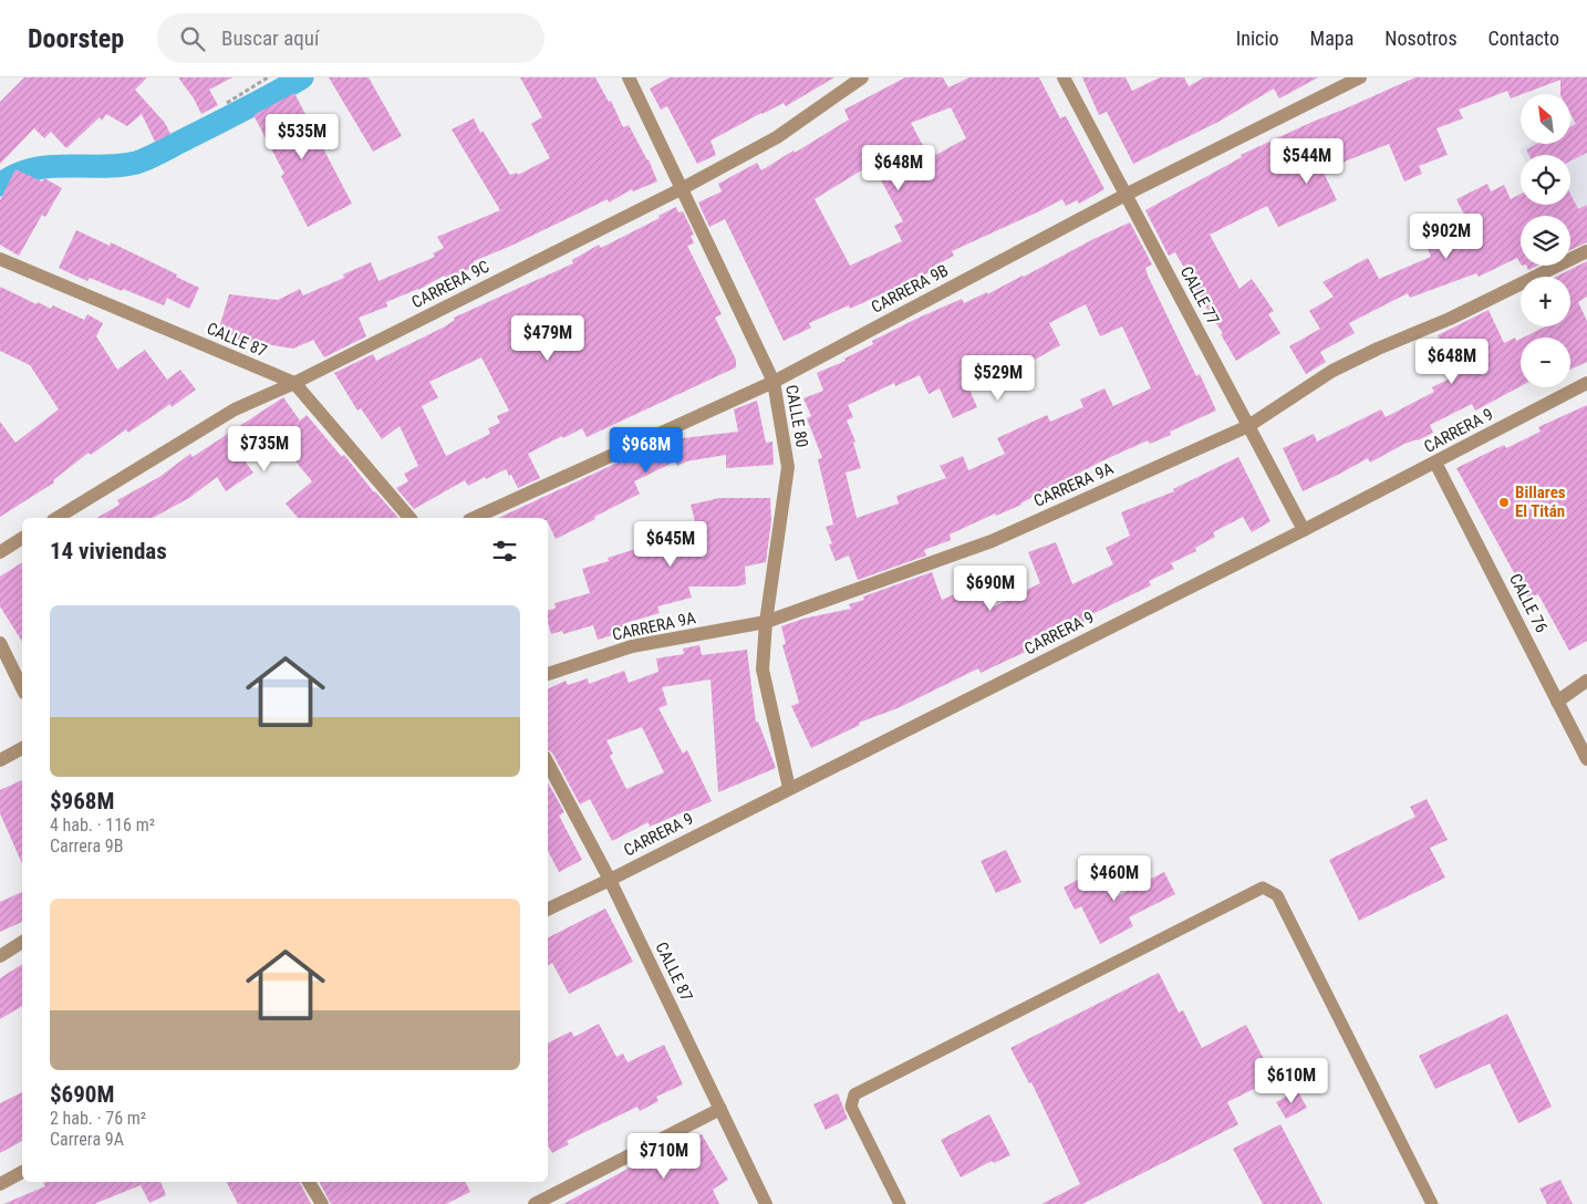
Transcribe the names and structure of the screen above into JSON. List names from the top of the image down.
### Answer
{
  "streets": {
    "street": [
      "CARRERA 9C",
      "CARRERA 9B",
      "CALLE 77",
      "CALLE 87",
      "CALLE 80",
      "CARRERA 9",
      "CARRERA 9A",
      "CALLE 76"
    ]
  },
  "crossings": [
    ["CARRERA 9C", "CALLE 87"],
    ["CARRERA 9C", "CALLE 80"],
    ["CARRERA 9B", "CALLE 77"],
    ["CARRERA 9B", "CALLE 80"],
    ["CALLE 77", "CARRERA 9"],
    ["CALLE 77", "CARRERA 9A"],
    ["CALLE 87", "CARRERA 9"],
    ["CALLE 80", "CARRERA 9"],
    ["CALLE 80", "CARRERA 9A"],
    ["CARRERA 9", "CALLE 76"]
  ],
  "places": ["Billares El Titán"],
  "north": "top left",
  "page": {
    "header": "Doorstep",
    "search": "Buscar aquí",
    "nav": [
      "Inicio",
      "Mapa",
      "Nosotros",
      "Contacto"
    ],
    "map_buttons": ["+", "−"],
    "price": [
      "$535M",
      "$544M",
      "$648M",
      "$902M",
      "$479M",
      "$648M",
      "$529M",
      "$735M",
      "$968M",
      "$645M",
      "$690M",
      "$460M",
      "$610M",
      "$710M"
    ],
    "heading": "14 viviendas",
    "list": [
      {
        "name": "$968M",
        "note": "4 hab. · 116 m² · Carrera 9B"
      },
      {
        "name": "$690M",
        "note": "2 hab. · 76 m² · Carrera 9A"
      }
    ]
  }
}
